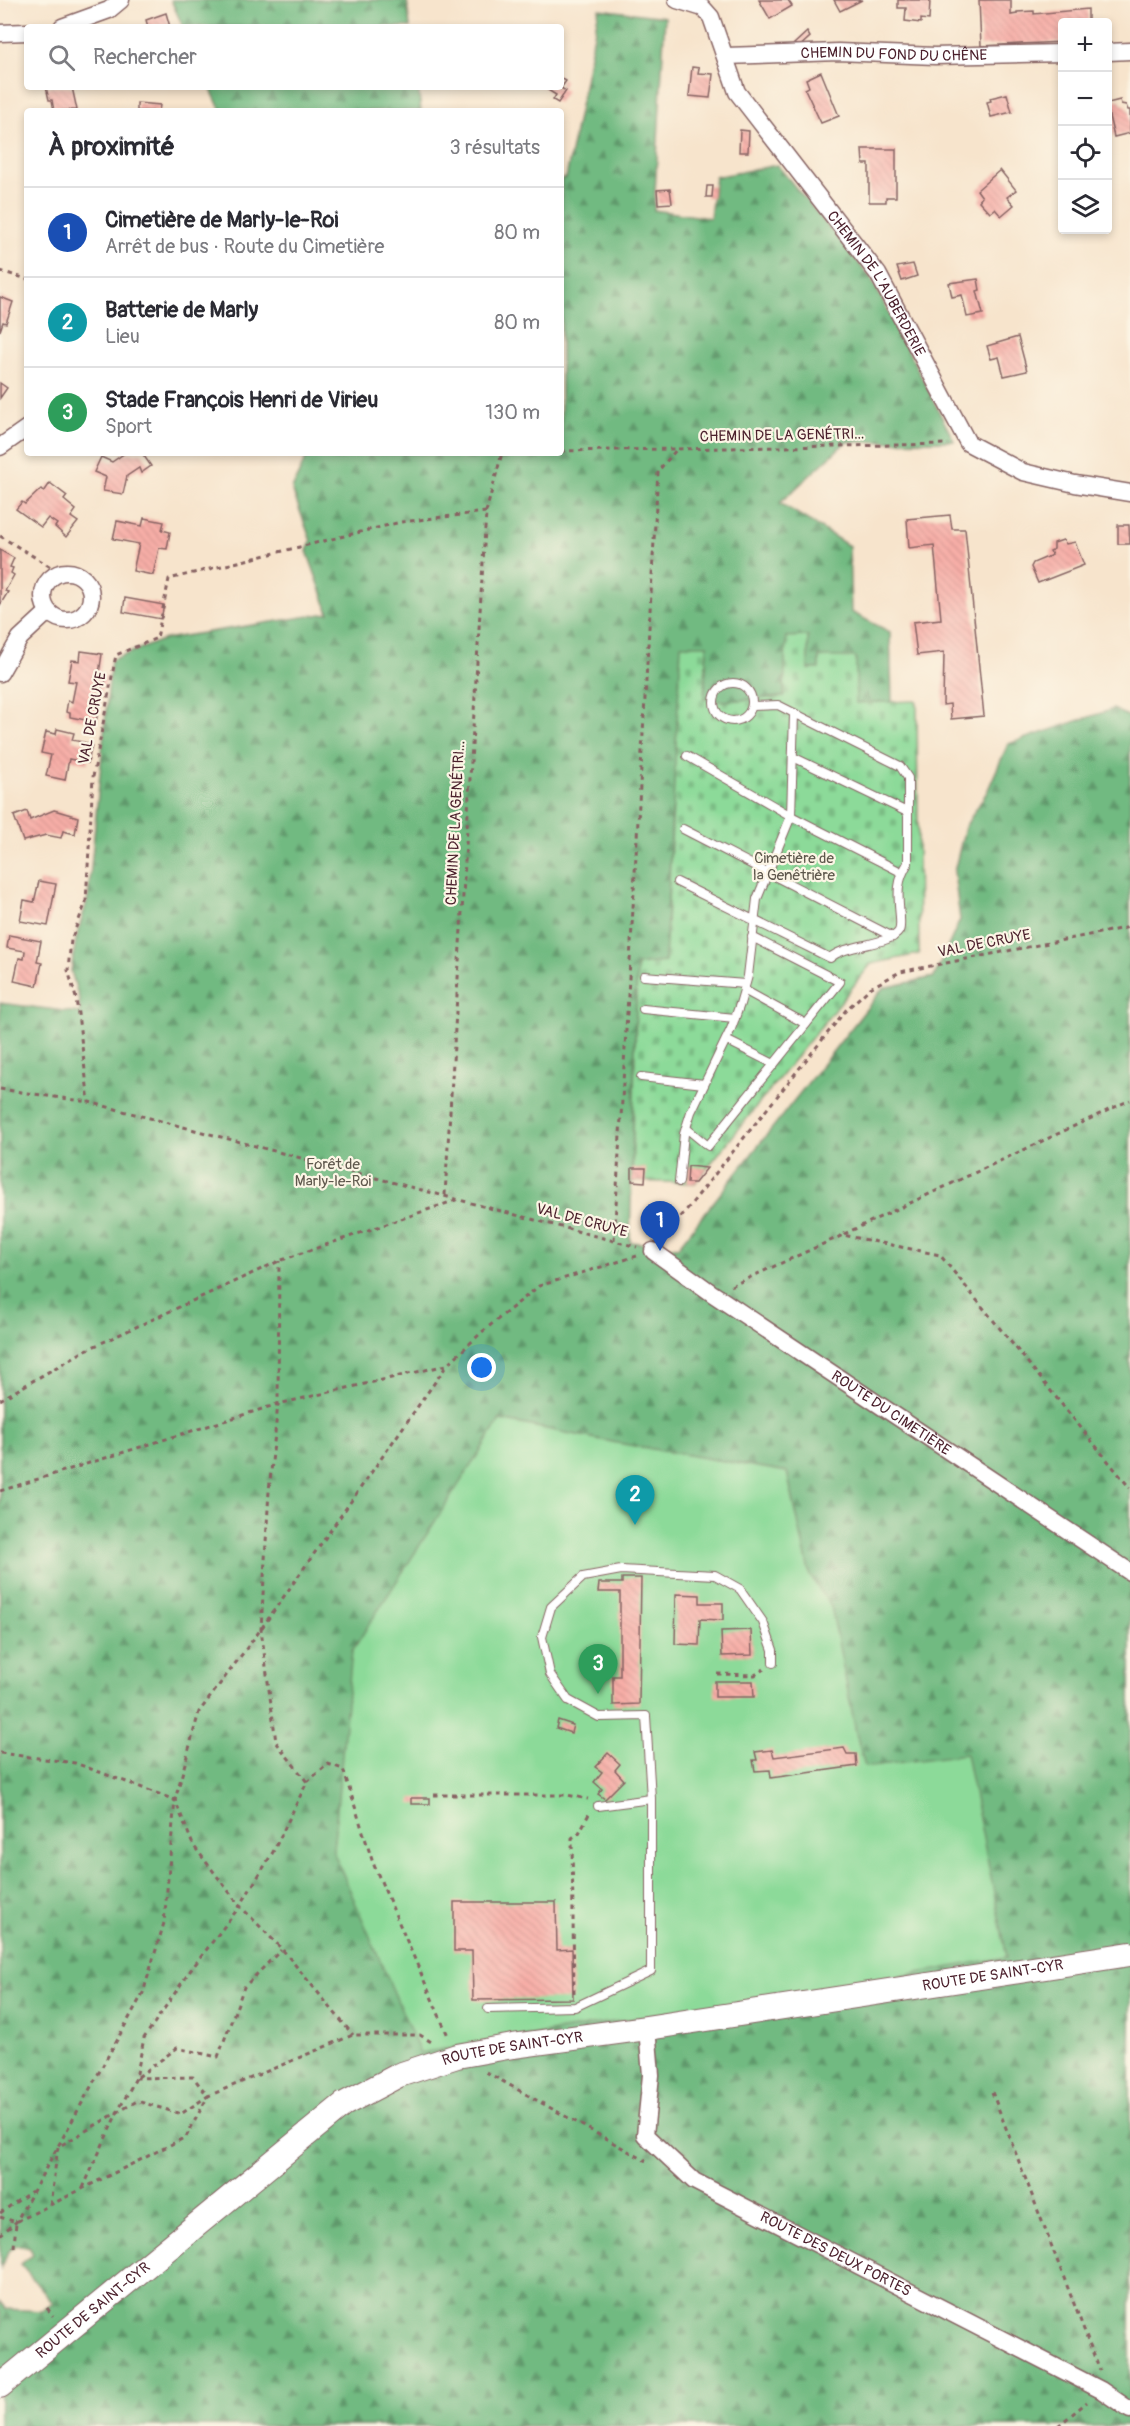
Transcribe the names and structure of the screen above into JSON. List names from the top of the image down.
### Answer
{
  "streets": {
    "main road": ["ROUTE DE SAINT-CYR"],
    "street": [
      "CHEMIN DU FOND DU CHÊNE",
      "CHEMIN DE L'AUBERDERIE",
      "ROUTE DU CIMETIÈRE",
      "ROUTE DES DEUX PORTES"
    ],
    "path": ["CHEMIN DE LA GENÉTRI...", "VAL DE CRUYE"]
  },
  "crossings": [
    ["CHEMIN DU FOND DU CHÊNE", "CHEMIN DE L'AUBERDERIE"],
    ["CHEMIN DE L'AUBERDERIE", "CHEMIN DE LA GENÉTRI..."],
    ["CHEMIN DE LA GENÉTRI...", "VAL DE CRUYE"],
    ["VAL DE CRUYE", "ROUTE DU CIMETIÈRE"],
    ["ROUTE DE SAINT-CYR", "ROUTE DES DEUX PORTES"]
  ],
  "parks": ["Cimetière de la Genêtrière", "Forêt de Marly-le-Roi"],
  "page": {
    "map_buttons": ["+", "−"],
    "search": "Rechercher",
    "heading": ["À proximité", "3 résultats"],
    "list": [
      {
        "mark": "1",
        "name": "Cimetière de Marly-le-Roi",
        "note": "Arrêt de bus · Route du Cimetière",
        "value": "80 m"
      },
      {
        "mark": "2",
        "name": "Batterie de Marly",
        "note": "Lieu",
        "value": "80 m"
      },
      {
        "mark": "3",
        "name": "Stade François Henri de Virieu",
        "note": "Sport",
        "value": "130 m"
      }
    ],
    "pins": ["1", "2", "3"]
  }
}
